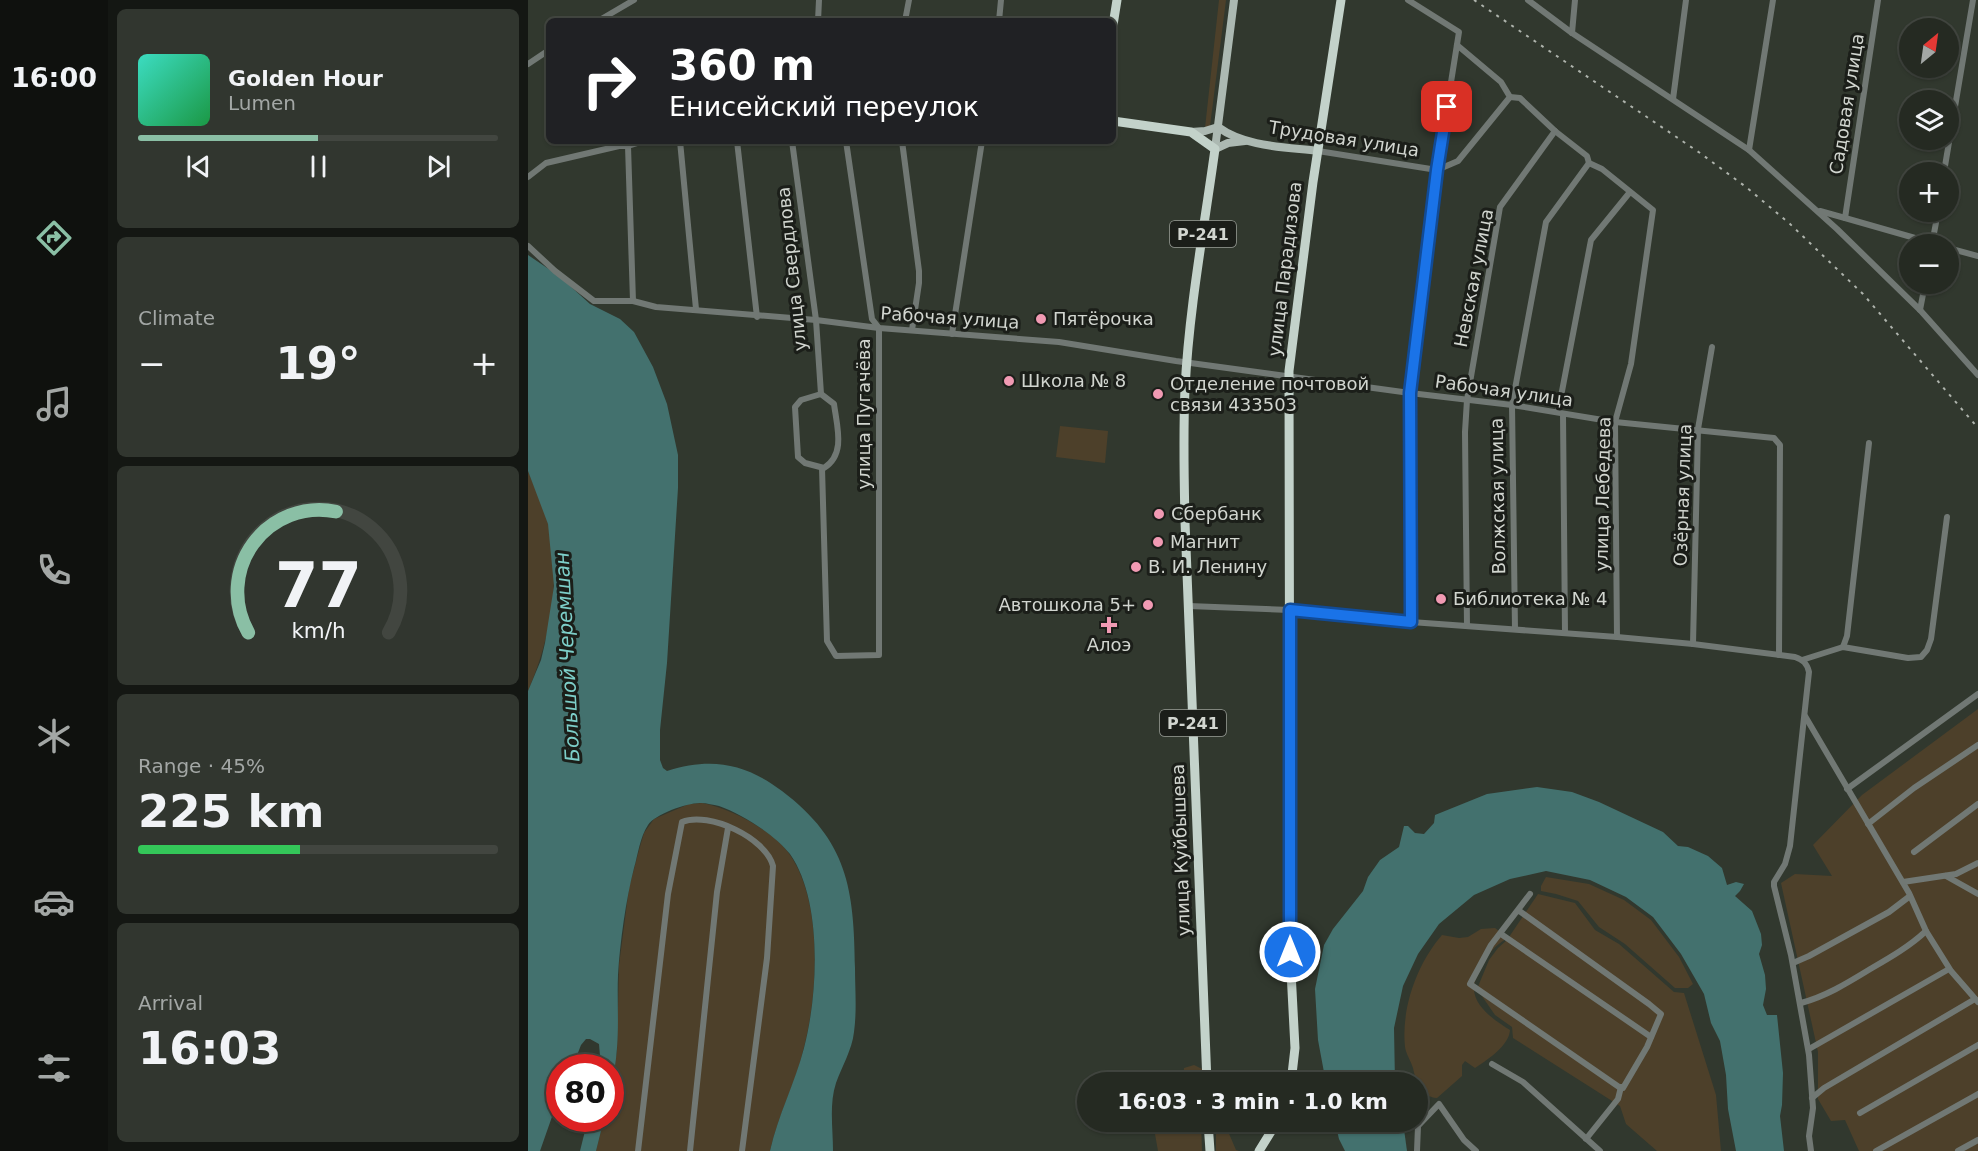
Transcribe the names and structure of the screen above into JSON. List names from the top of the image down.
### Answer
{
  "streets": {
    "highway": ["Р-241", "улица Парадизова", "улица Куйбышева"],
    "main road": ["Трудовая улица"],
    "street": [
      "Садовая улица",
      "улица Свердлова",
      "Невская улица",
      "Рабочая улица",
      "улица Пугачёва",
      "улица Лебедева",
      "Озёрная улица",
      "Волжская улица"
    ]
  },
  "crossings": [
    ["Трудовая улица", "улица Парадизова"],
    ["улица Свердлова", "Рабочая улица"],
    ["улица Свердлова", "улица Пугачёва"],
    ["улица Парадизова", "Рабочая улица"],
    ["Невская улица", "Рабочая улица"],
    ["Рабочая улица", "улица Пугачёва"],
    ["Рабочая улица", "улица Лебедева"],
    ["Рабочая улица", "Озёрная улица"],
    ["Рабочая улица", "Волжская улица"],
    ["Рабочая улица", "улица Куйбышева"]
  ],
  "water": ["Большой Черемшан"],
  "places": {
    "other": [
      "Пятёрочка",
      "Школа № 8",
      "Отделение почтовой связи 433503",
      "Сбербанк",
      "Магнит",
      "В. И. Ленину",
      "Библиотека № 4",
      "Автошкола 5+"
    ],
    "health": ["Алоэ"]
  },
  "north": "top right",
  "page": {
    "tabs": "16:00",
    "map_buttons": ["+", "−"],
    "turn": ["360 m", "Енисейский переулок"],
    "song": ["Golden Hour", "Lumen"],
    "tile": [
      "Climate",
      ["Range · 45%", "225 km"],
      ["Arrival", "16:03"]
    ],
    "heat": ["−", "19°", "+"],
    "limit": "80",
    "trip": "16:03 · 3 min · 1.0 km",
    "gauge": ["77", "km/h"]
  }
}
